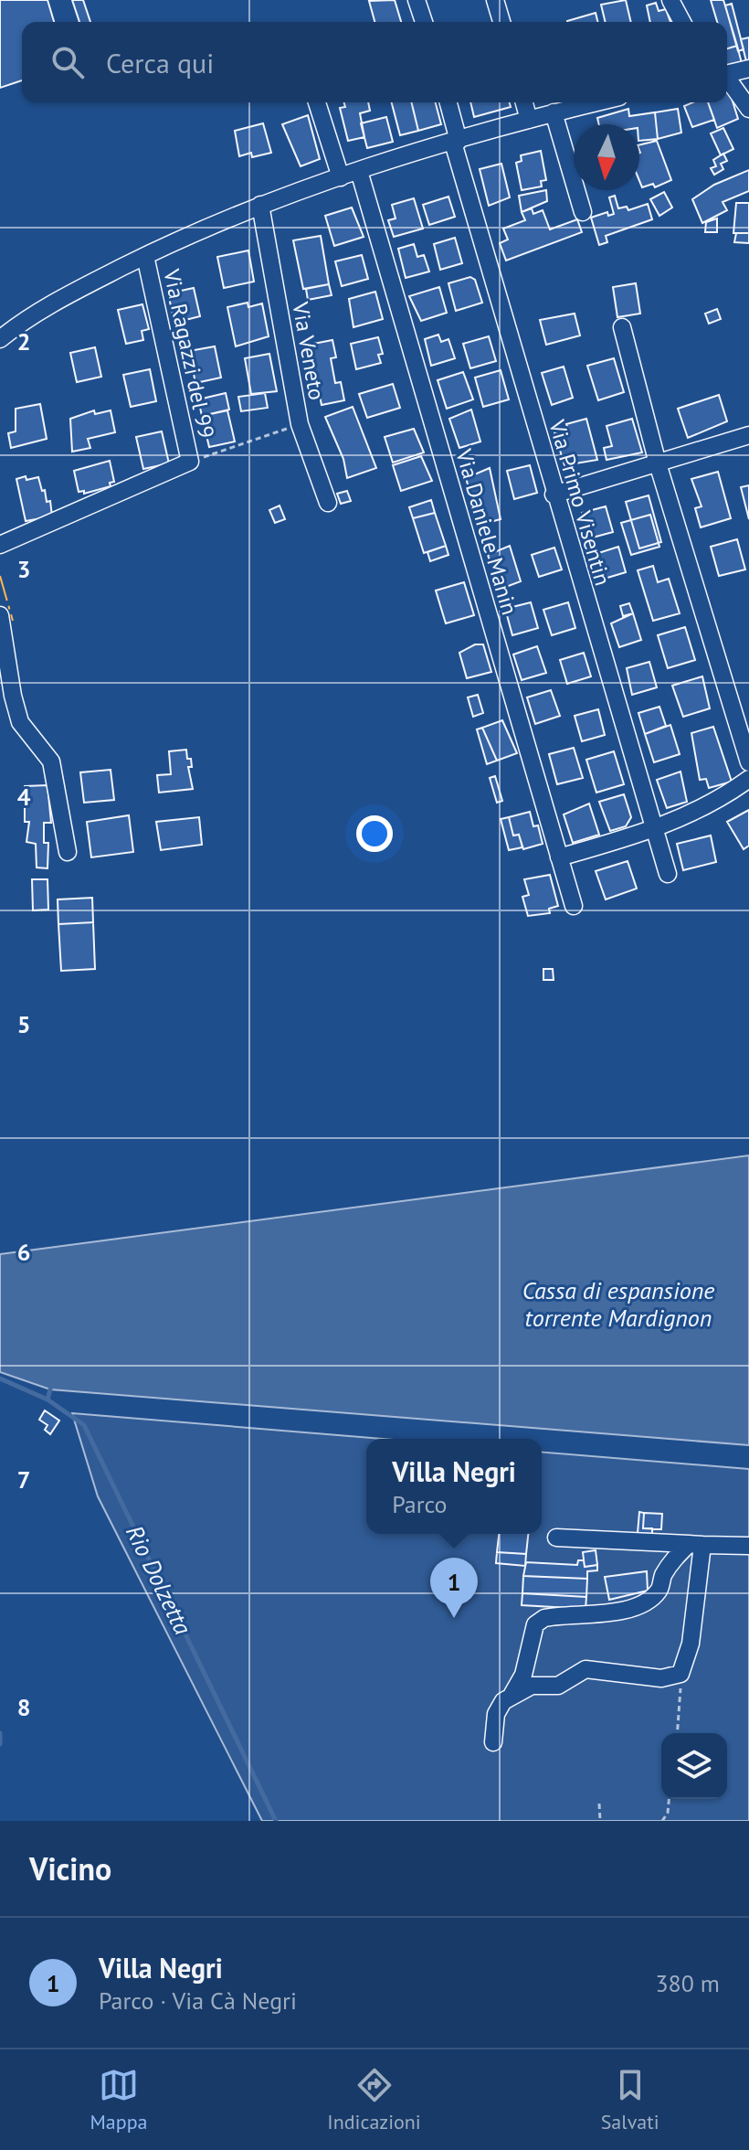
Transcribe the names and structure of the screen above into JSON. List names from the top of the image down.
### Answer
{
  "streets": {
    "street": [
      "Via Veneto",
      "Via Ragazzi del 99",
      "Via Primo Visentin",
      "Via Daniele Manin"
    ]
  },
  "crossings": [
    ["Via Veneto", "Via Ragazzi del 99"]
  ],
  "water": ["Cassa di espansione torrente Mardignon", "Rio Dolzetta"],
  "north": "bottom",
  "page": {
    "search": "Cerca qui",
    "popup": ["Villa Negri", "Parco"],
    "pins": "1",
    "heading": "Vicino",
    "list": [
      {
        "mark": "1",
        "name": "Villa Negri",
        "note": "Parco · Via Cà Negri",
        "value": "380 m"
      }
    ],
    "nav": ["Mappa", "Indicazioni", "Salvati"]
  },
  "grid": {
    "rows": [
      "2",
      "3",
      "4",
      "5",
      "6",
      "7",
      "8"
    ]
  }
}
